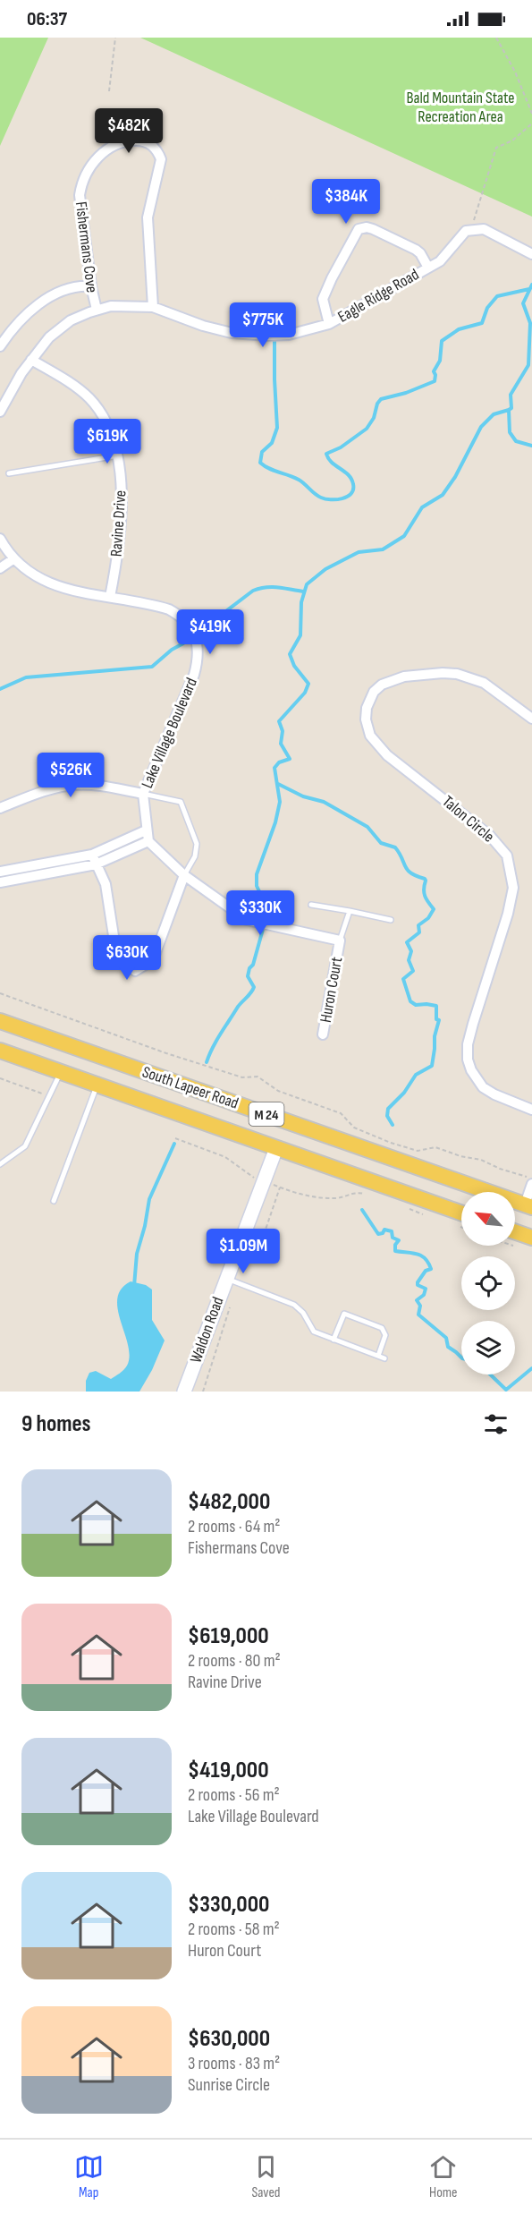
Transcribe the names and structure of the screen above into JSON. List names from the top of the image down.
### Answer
{
  "streets": {
    "main road": ["South Lapeer Road", "M 24"],
    "street": [
      "Fishermans Cove",
      "Eagle Ridge Road",
      "Ravine Drive",
      "Lake Village Boulevard",
      "Talon Circle",
      "Huron Court",
      "Waldon Road"
    ]
  },
  "crossings": [
    ["Fishermans Cove", "Eagle Ridge Road"],
    ["Eagle Ridge Road", "Ravine Drive"],
    ["Ravine Drive", "Lake Village Boulevard"],
    ["Lake Village Boulevard", "Huron Court"],
    ["South Lapeer Road", "Waldon Road"]
  ],
  "parks": ["Bald Mountain State Recreation Area"],
  "north": "top left",
  "page": {
    "status": "06:37",
    "price": [
      "$482K",
      "$384K",
      "$775K",
      "$619K",
      "$419K",
      "$526K",
      "$330K",
      "$630K",
      "$1.09M"
    ],
    "heading": "9 homes",
    "list": [
      {
        "name": "$482,000",
        "note": "2 rooms · 64 m² · Fishermans Cove"
      },
      {
        "name": "$619,000",
        "note": "2 rooms · 80 m² · Ravine Drive"
      },
      {
        "name": "$419,000",
        "note": "2 rooms · 56 m² · Lake Village Boulevard"
      },
      {
        "name": "$330,000",
        "note": "2 rooms · 58 m² · Huron Court"
      },
      {
        "name": "$630,000",
        "note": "3 rooms · 83 m² · Sunrise Circle"
      }
    ],
    "tabs": ["Map", "Saved", "Home"]
  }
}
